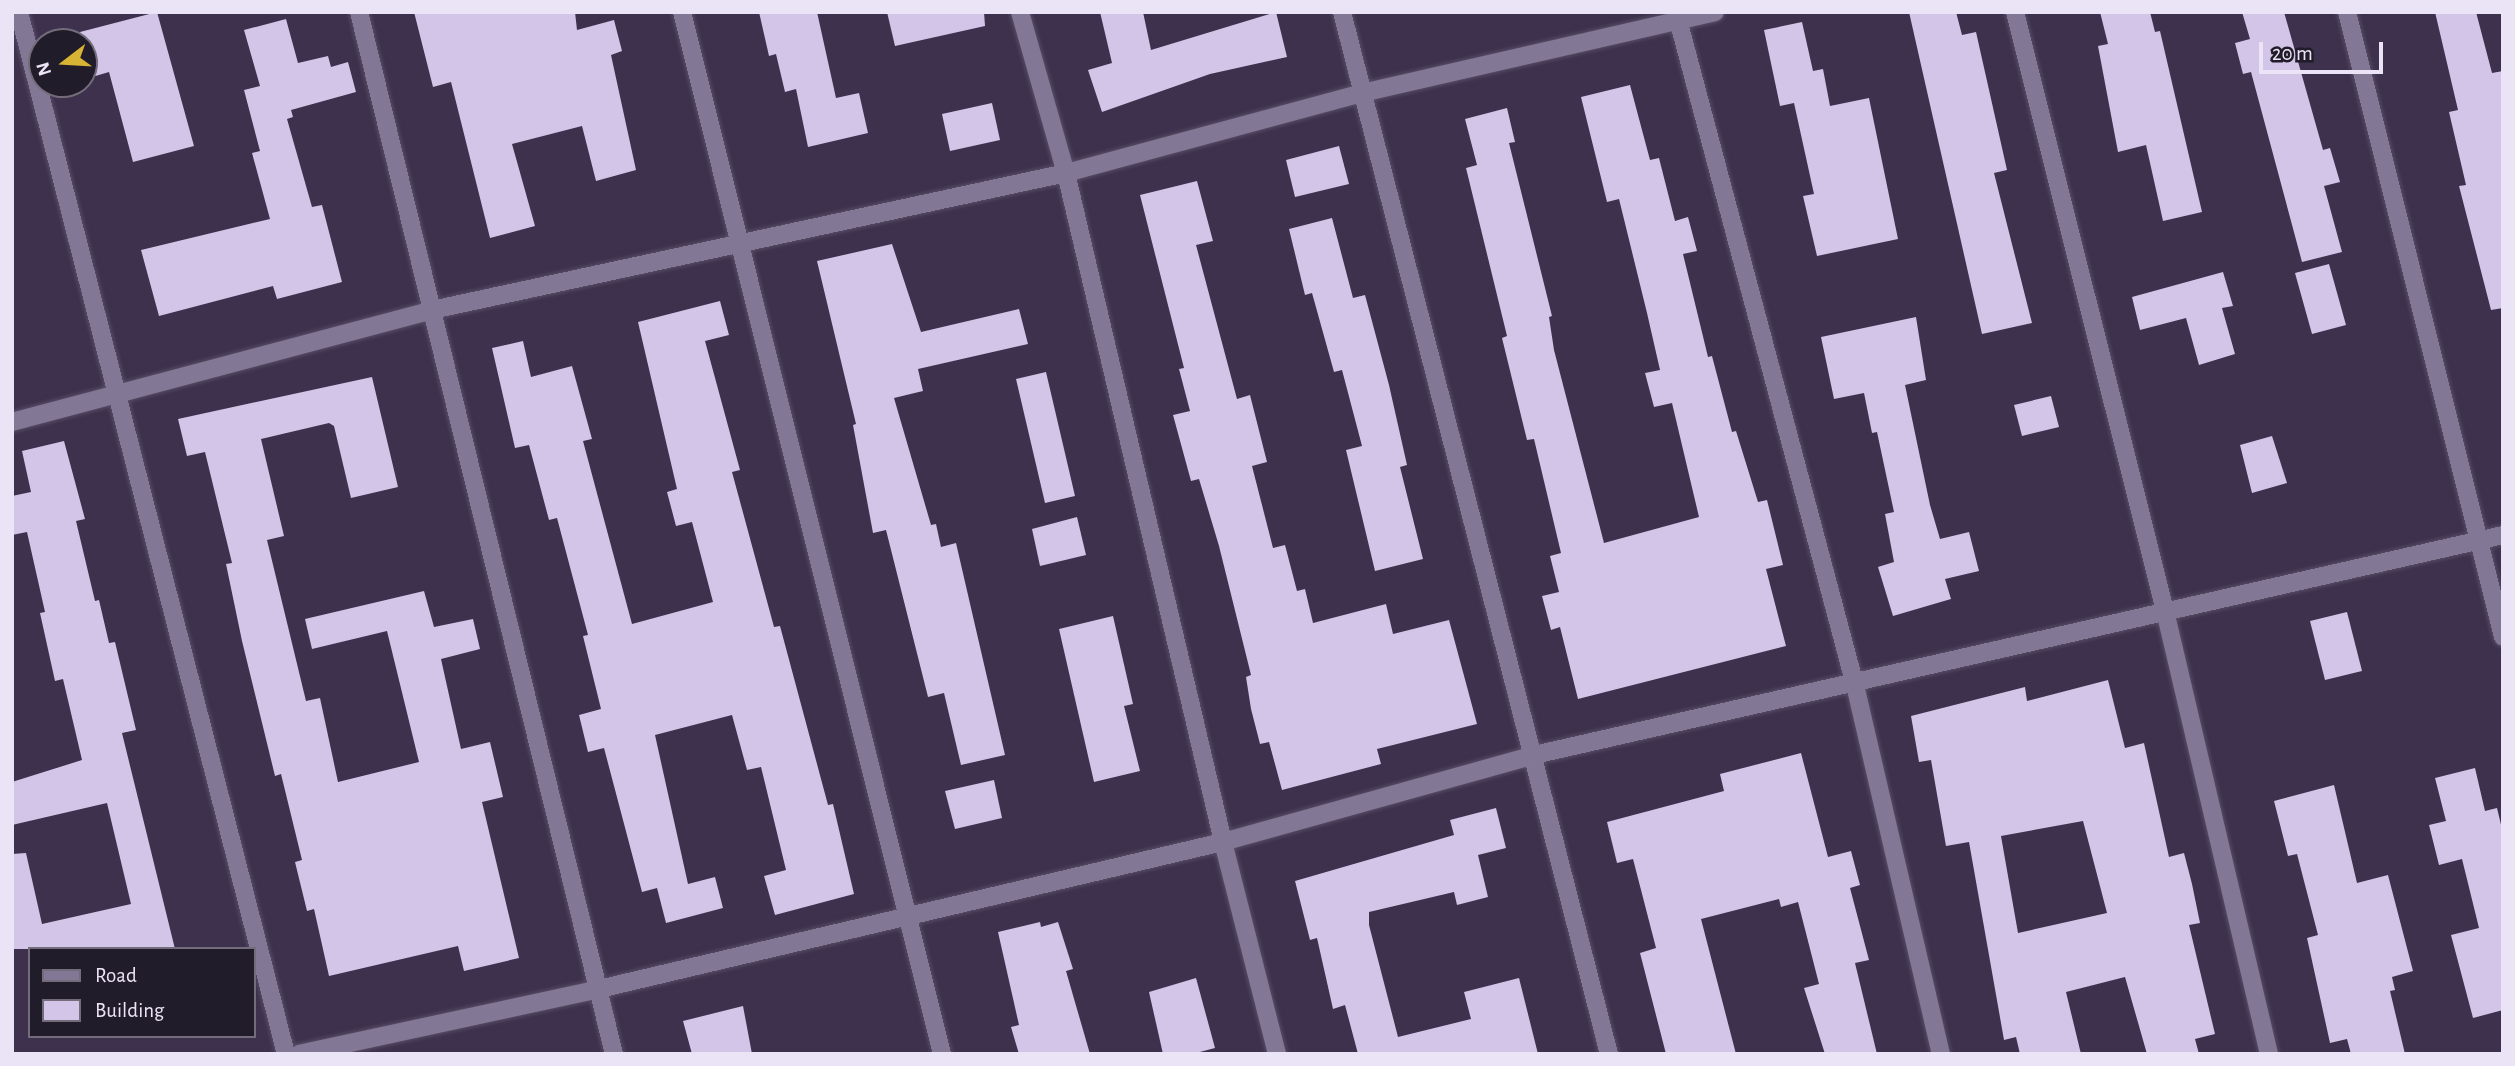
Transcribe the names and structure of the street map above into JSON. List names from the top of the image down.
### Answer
{
  "legend": ["Road", "Building"],
  "scale_bar": "20 m",
  "north": "left"
}
